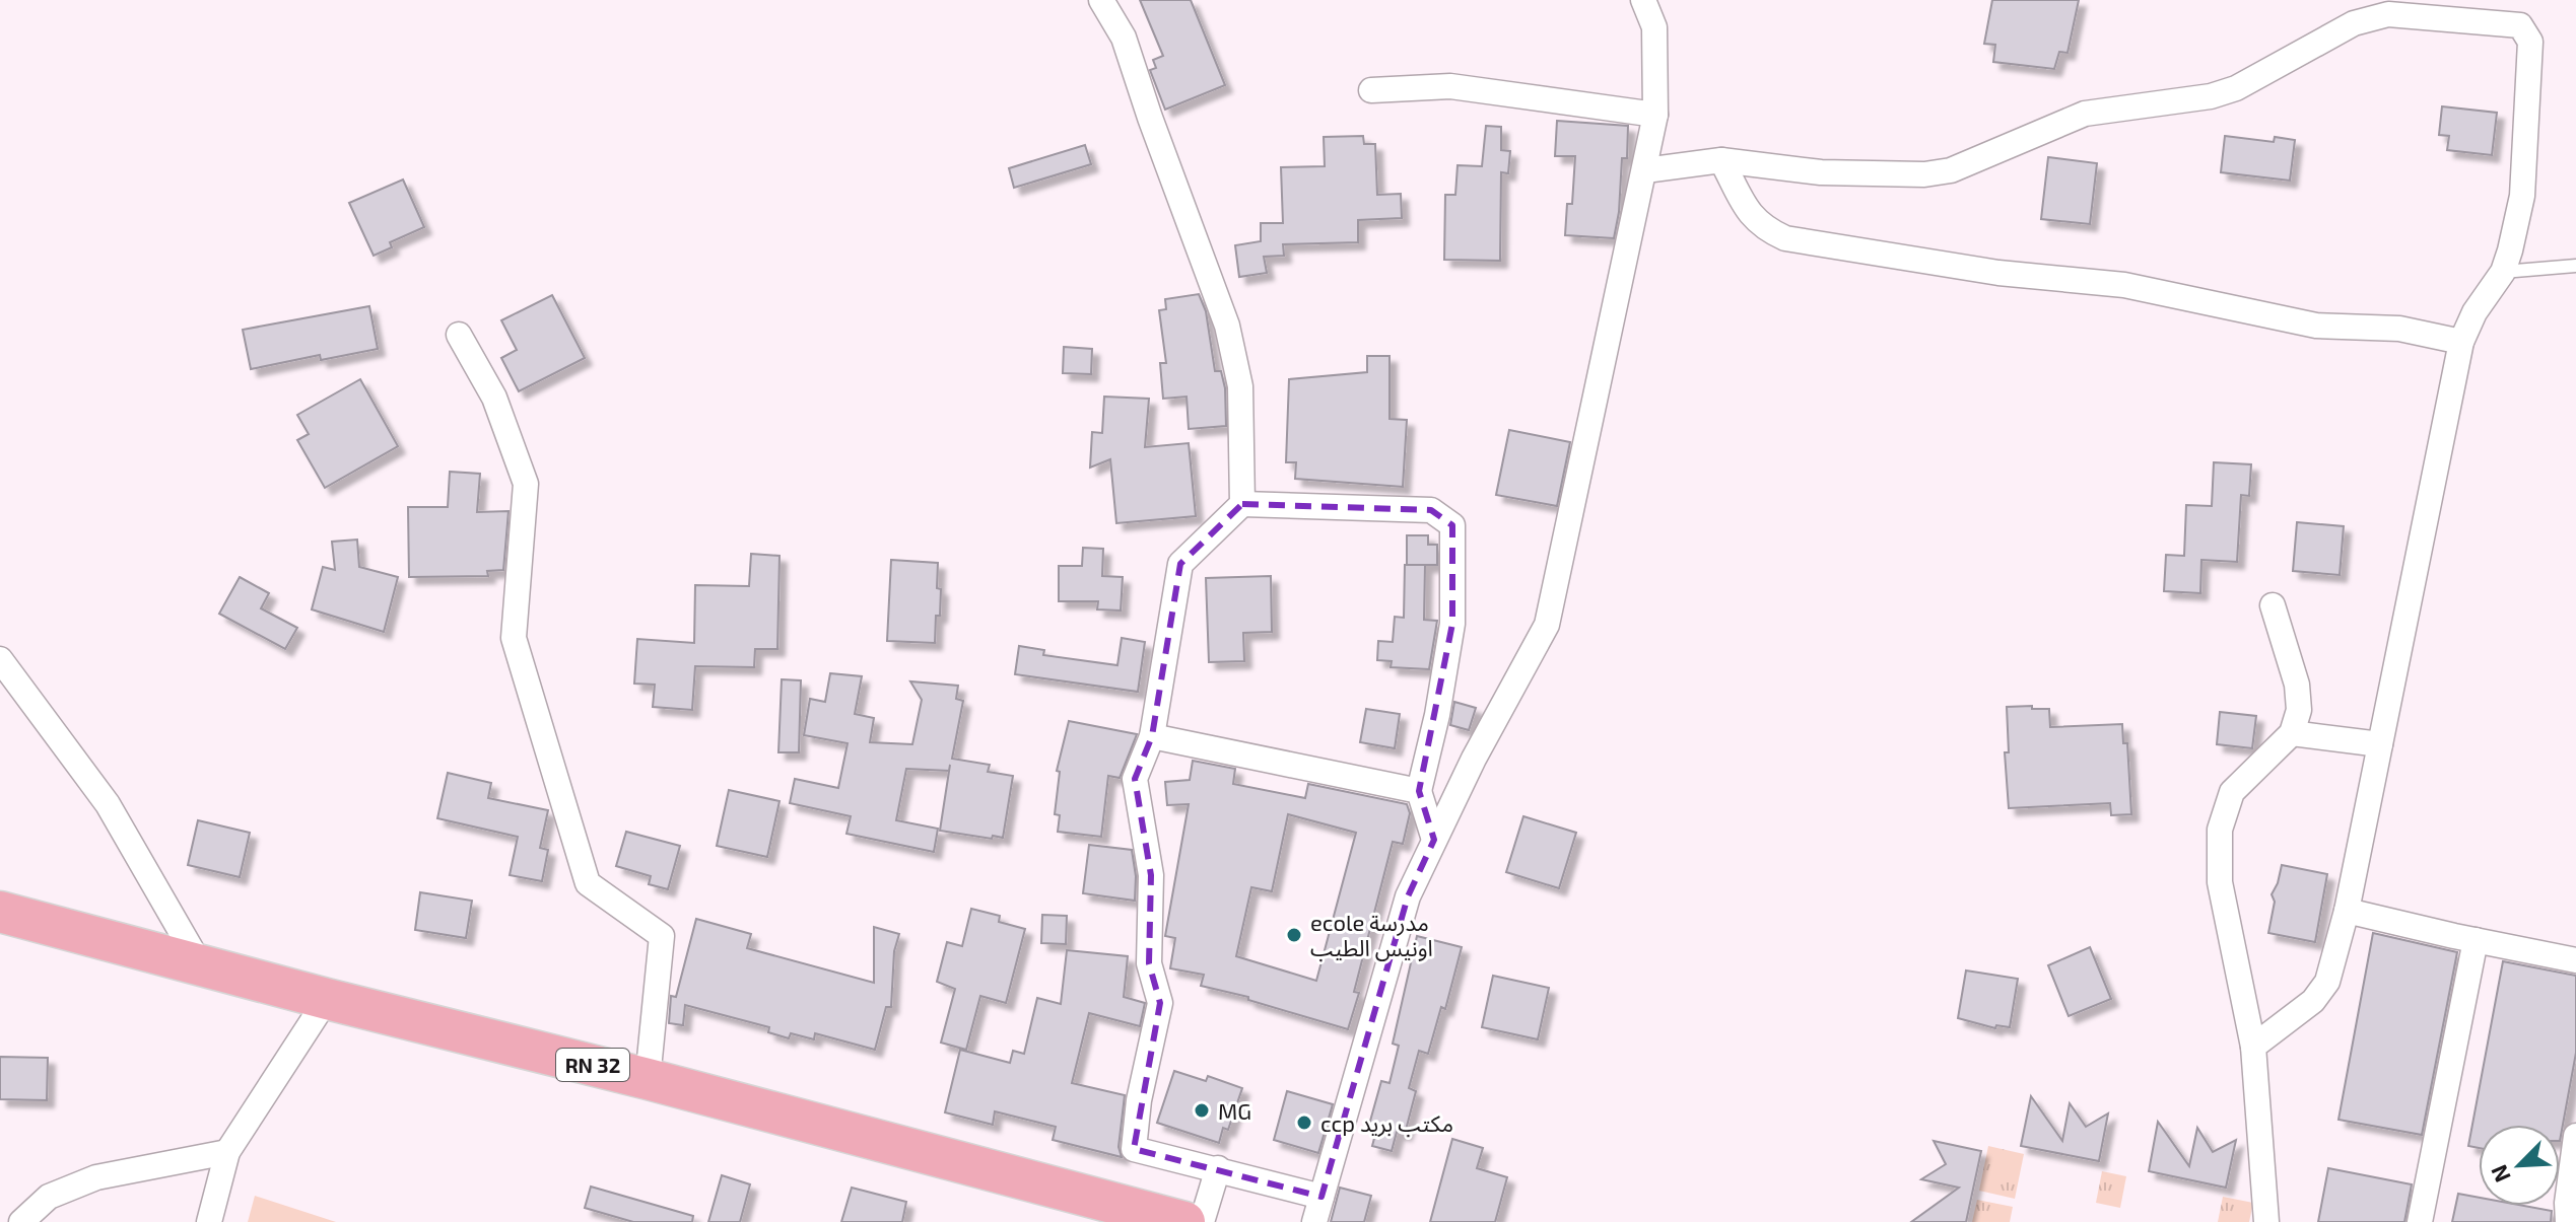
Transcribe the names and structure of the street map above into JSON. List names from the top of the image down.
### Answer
{
  "streets": {
    "main road": ["RN 32"]
  },
  "places": ["ecole مدرسة اونيس الطيب", "MG", "ccp مكتب بريد"],
  "north": "bottom left"
}
